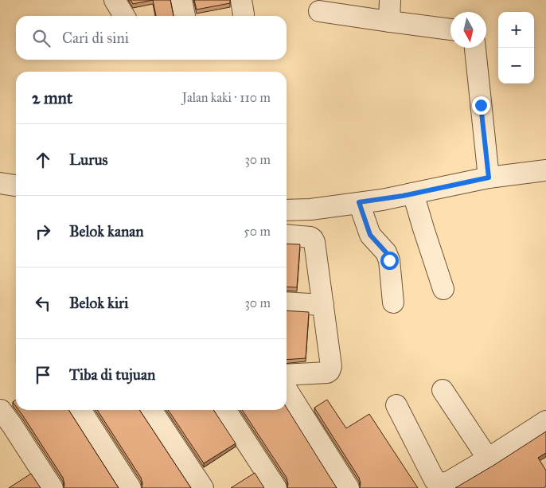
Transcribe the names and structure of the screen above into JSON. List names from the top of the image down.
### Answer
{
  "north": "bottom",
  "page": {
    "map_buttons": ["+", "−"],
    "search": "Cari di sini",
    "heading": ["2 mnt", "Jalan kaki · 110 m"],
    "list": [
      ["Lurus", "30 m"],
      ["Belok kanan", "50 m"],
      ["Belok kiri", "30 m"],
      "Tiba di tujuan"
    ]
  }
}
